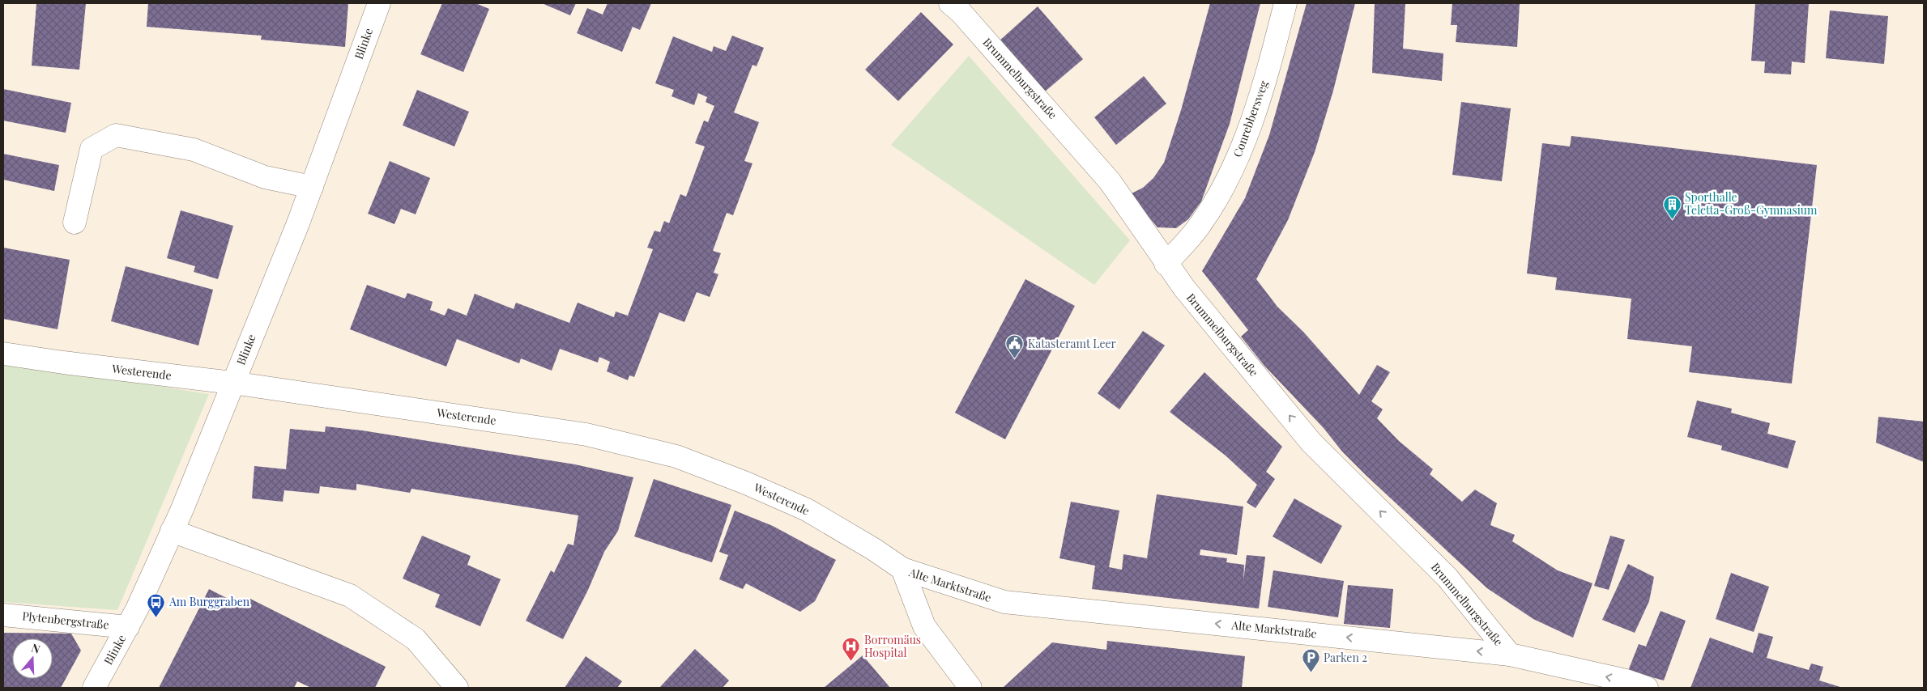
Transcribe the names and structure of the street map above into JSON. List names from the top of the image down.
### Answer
{
  "streets": {
    "street": [
      "Blinke",
      "Brummelburgstraße",
      "Conrebbersweg",
      "Westerende",
      "Alte Marktstraße",
      "Plytenbergstraße"
    ]
  },
  "crossings": [
    ["Blinke", "Westerende"],
    ["Blinke", "Plytenbergstraße"],
    ["Brummelburgstraße", "Conrebbersweg"],
    ["Brummelburgstraße", "Alte Marktstraße"],
    ["Westerende", "Alte Marktstraße"]
  ],
  "one_way": ["Brummelburgstraße", "Alte Marktstraße"],
  "places": {
    "building": ["Sporthalle Teletta-Groß-Gymnasium"],
    "public building": ["Katasteramt Leer"],
    "bus stop": ["Am Burggraben"],
    "hospital": ["Borromäus Hospital"],
    "parking": ["Parken 2"]
  },
  "north": "top"
}
